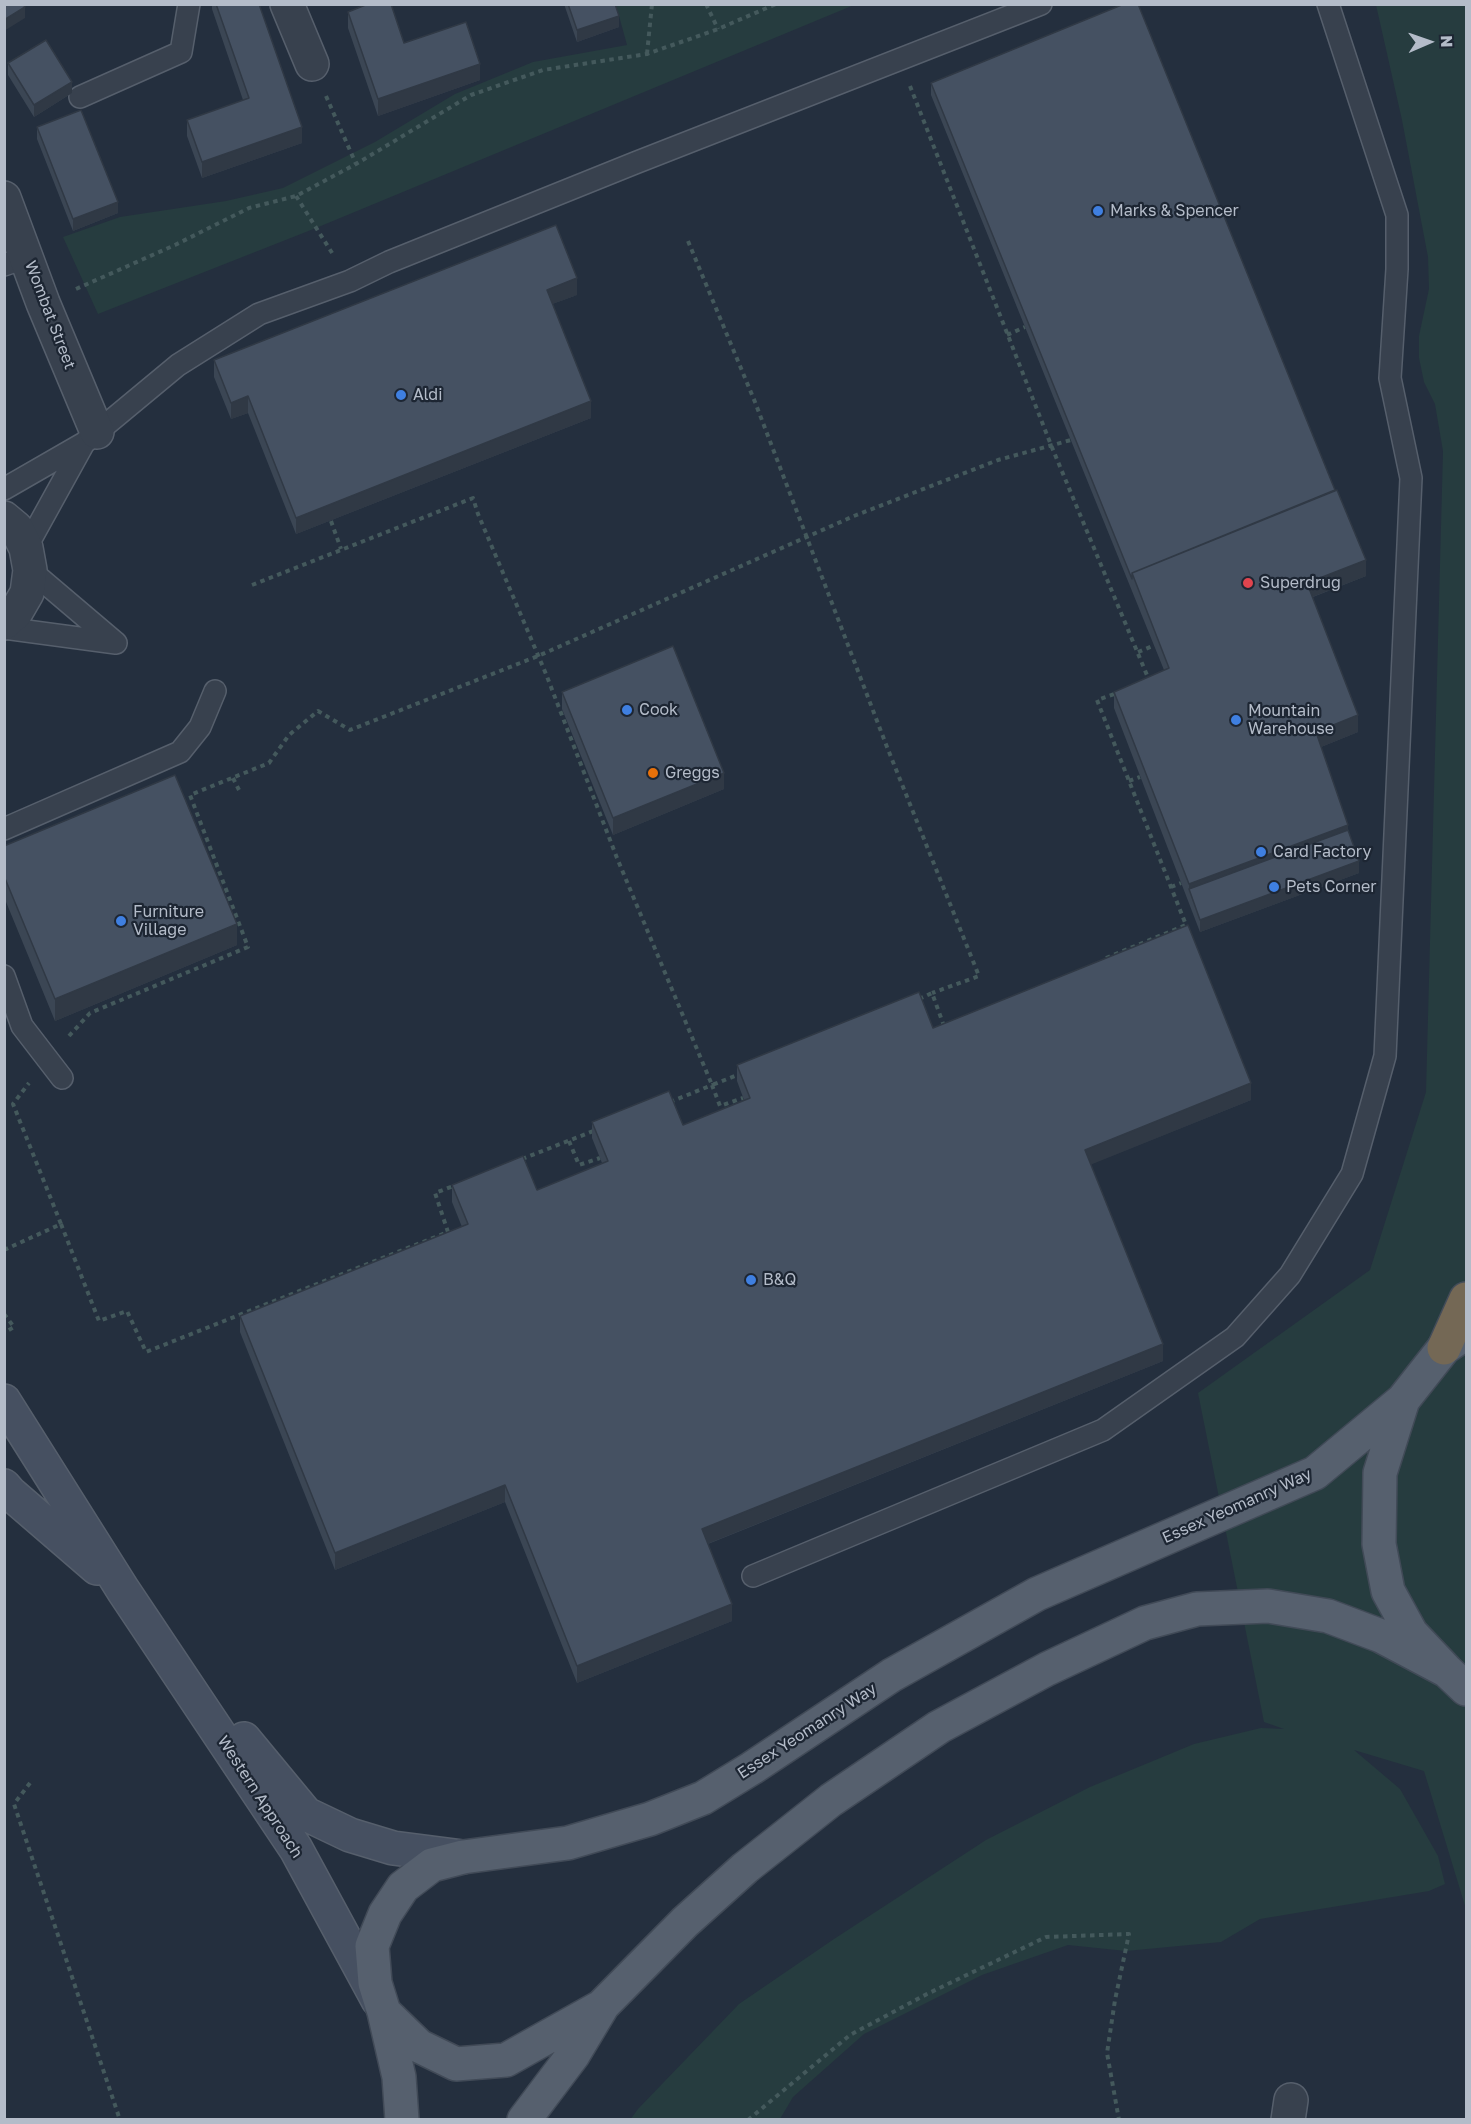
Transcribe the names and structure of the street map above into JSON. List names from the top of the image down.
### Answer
{
  "streets": {
    "main road": ["Essex Yeomanry Way"],
    "street": ["Wombat Street", "Western Approach"]
  },
  "crossings": [
    ["Essex Yeomanry Way", "Western Approach"]
  ],
  "places": [
    "Marks & Spencer",
    "Aldi",
    "Superdrug",
    "Cook",
    "Mountain Warehouse",
    "Greggs",
    "Card Factory",
    "Pets Corner",
    "Furniture Village",
    "B&Q"
  ],
  "north": "right"
}
